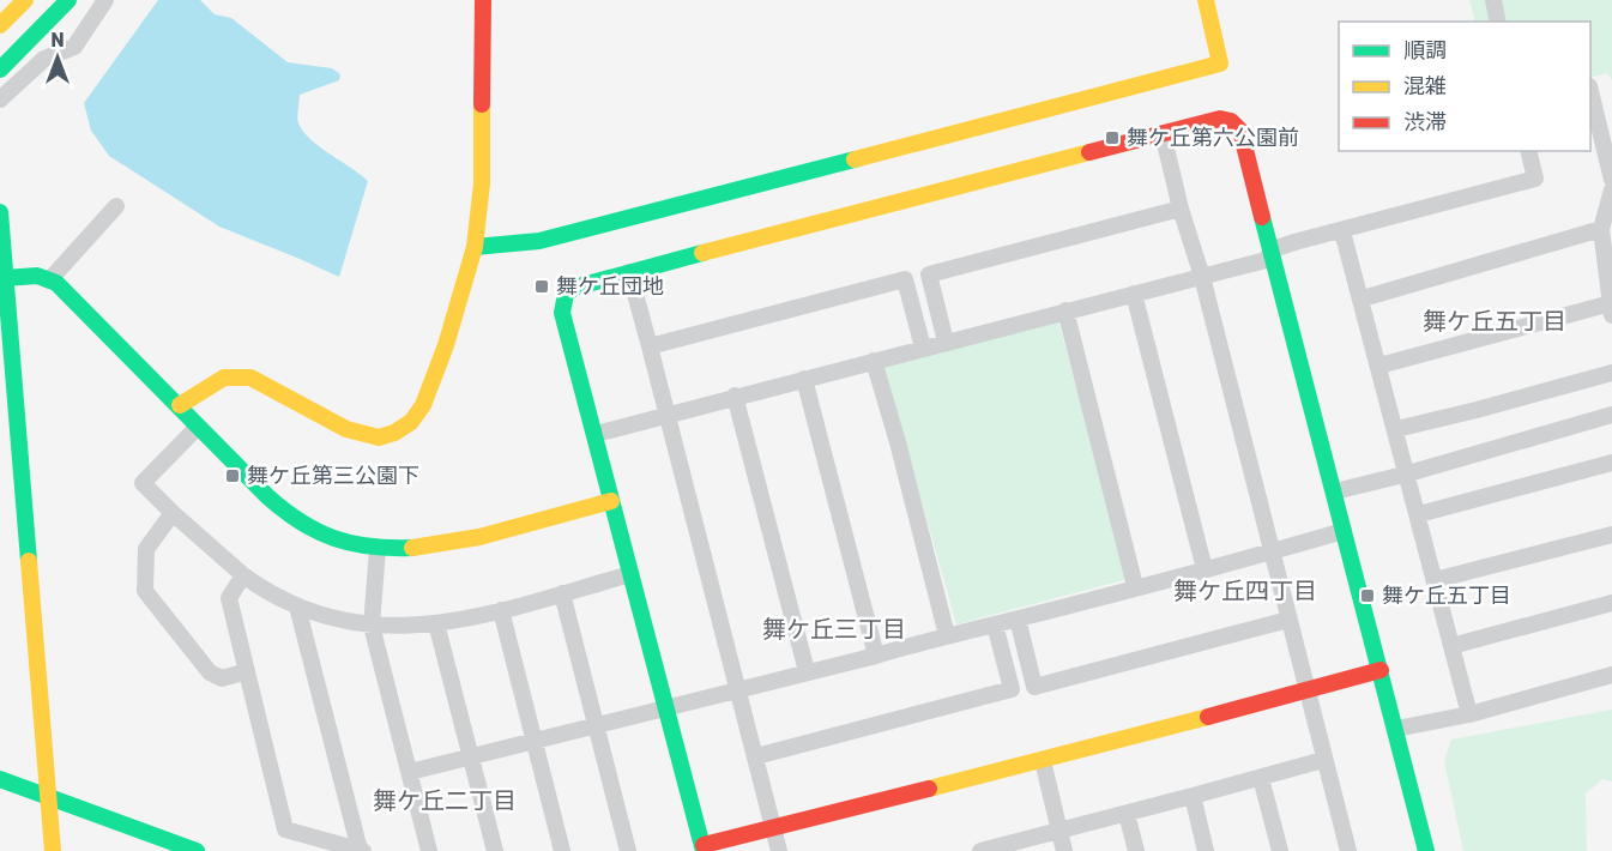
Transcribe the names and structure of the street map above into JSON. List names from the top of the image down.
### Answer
{
  "districts": [
    "舞ケ丘五丁目",
    "舞ケ丘四丁目",
    "舞ケ丘三丁目",
    "舞ケ丘二丁目"
  ],
  "places": {
    "transit": [
      "舞ケ丘第六公園前",
      "舞ケ丘団地",
      "舞ケ丘第三公園下",
      "舞ケ丘五丁目"
    ]
  },
  "legend": ["順調", "混雑", "渋滞"],
  "north": "top"
}
